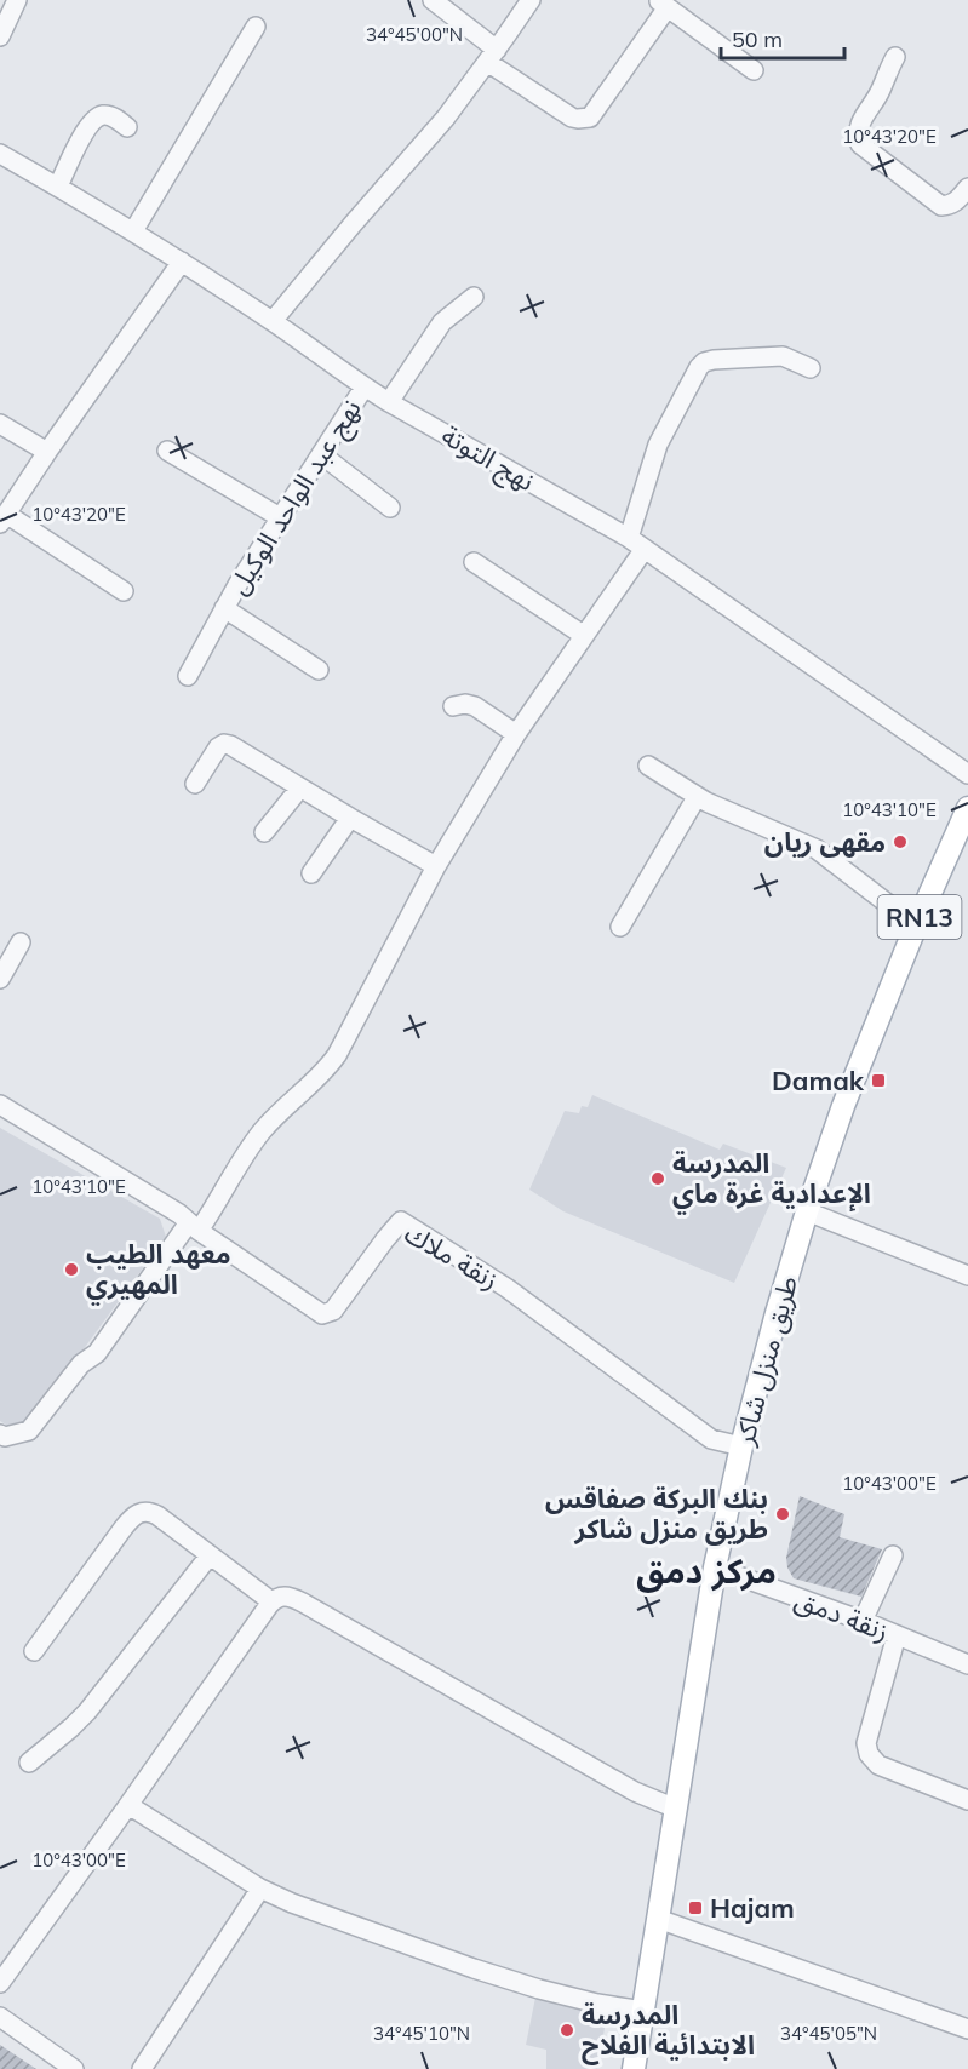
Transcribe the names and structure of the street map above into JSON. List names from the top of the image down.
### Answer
{
  "streets": {
    "main road": ["RN13", "طريق منزل شاكر"],
    "street": [
      "نهج التوتة",
      "نهج عبد الواحد الوكيل",
      "زنقة ملاك",
      "زنقة دمق"
    ]
  },
  "crossings": [
    ["نهج التوتة", "نهج عبد الواحد الوكيل"],
    ["زنقة ملاك", "طريق منزل شاكر"],
    ["طريق منزل شاكر", "زنقة دمق"]
  ],
  "districts": ["مركز دمق"],
  "places": {
    "other": [
      "مقهى ريان",
      "المدرسة الإعدادية غرة ماي",
      "معهد الطيب المهيري",
      "بنك البركة صفاقس طريق منزل شاكر",
      "المدرسة الابتدائية الفلاح"
    ],
    "transit": ["Damak", "Hajam"]
  },
  "scale_bar": "50 m",
  "coordinates": [
    "34°45'00\"N",
    "10°43'20\"E",
    "10°43'10\"E",
    "10°43'00\"E",
    "34°45'10\"N",
    "34°45'05\"N"
  ]
}
